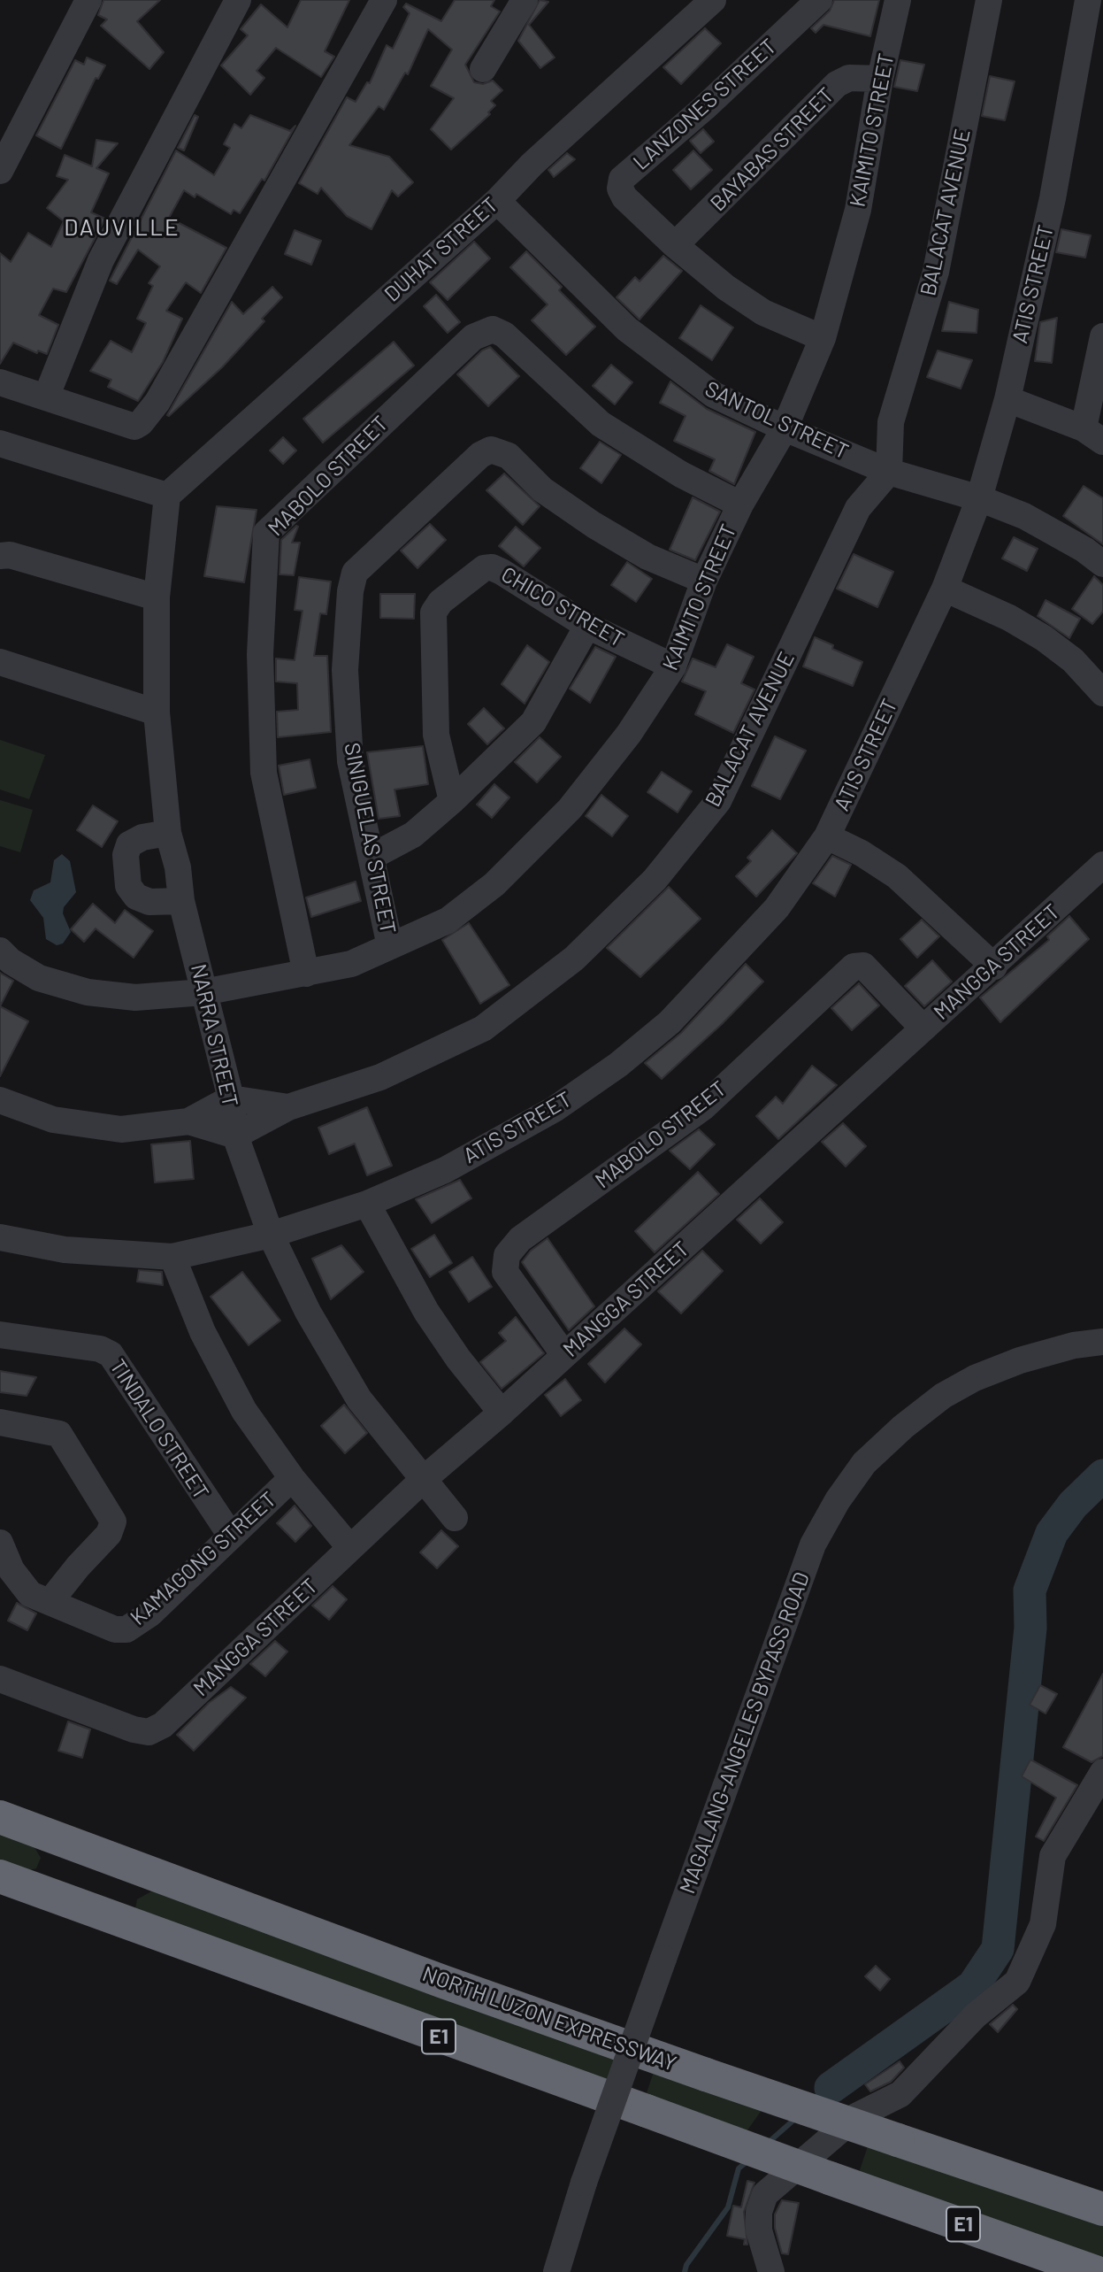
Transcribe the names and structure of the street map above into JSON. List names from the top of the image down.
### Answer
{
  "streets": {
    "highway": ["NORTH LUZON EXPRESSWAY", "E1"],
    "street": [
      "LANZONES STREET",
      "KAIMITO STREET",
      "BAYABAS STREET",
      "BALACAT AVENUE",
      "DUHAT STREET",
      "ATIS STREET",
      "SANTOL STREET",
      "MABOLO STREET",
      "CHICO STREET",
      "SINIGUELAS STREET",
      "MANGGA STREET",
      "NARRA STREET",
      "TINDALO STREET",
      "KAMAGONG STREET",
      "MAGALANG-ANGELES BYPASS ROAD"
    ]
  },
  "crossings": [
    ["LANZONES STREET", "KAIMITO STREET"],
    ["LANZONES STREET", "BAYABAS STREET"],
    ["KAIMITO STREET", "BAYABAS STREET"],
    ["KAIMITO STREET", "SANTOL STREET"],
    ["KAIMITO STREET", "MABOLO STREET"],
    ["KAIMITO STREET", "CHICO STREET"],
    ["KAIMITO STREET", "SINIGUELAS STREET"],
    ["KAIMITO STREET", "NARRA STREET"],
    ["BALACAT AVENUE", "SANTOL STREET"],
    ["BALACAT AVENUE", "NARRA STREET"],
    ["DUHAT STREET", "SANTOL STREET"],
    ["DUHAT STREET", "NARRA STREET"],
    ["ATIS STREET", "SANTOL STREET"],
    ["ATIS STREET", "NARRA STREET"],
    ["MABOLO STREET", "MANGGA STREET"],
    ["MANGGA STREET", "NARRA STREET"],
    ["TINDALO STREET", "KAMAGONG STREET"]
  ],
  "districts": ["DAUVILLE"]
}
